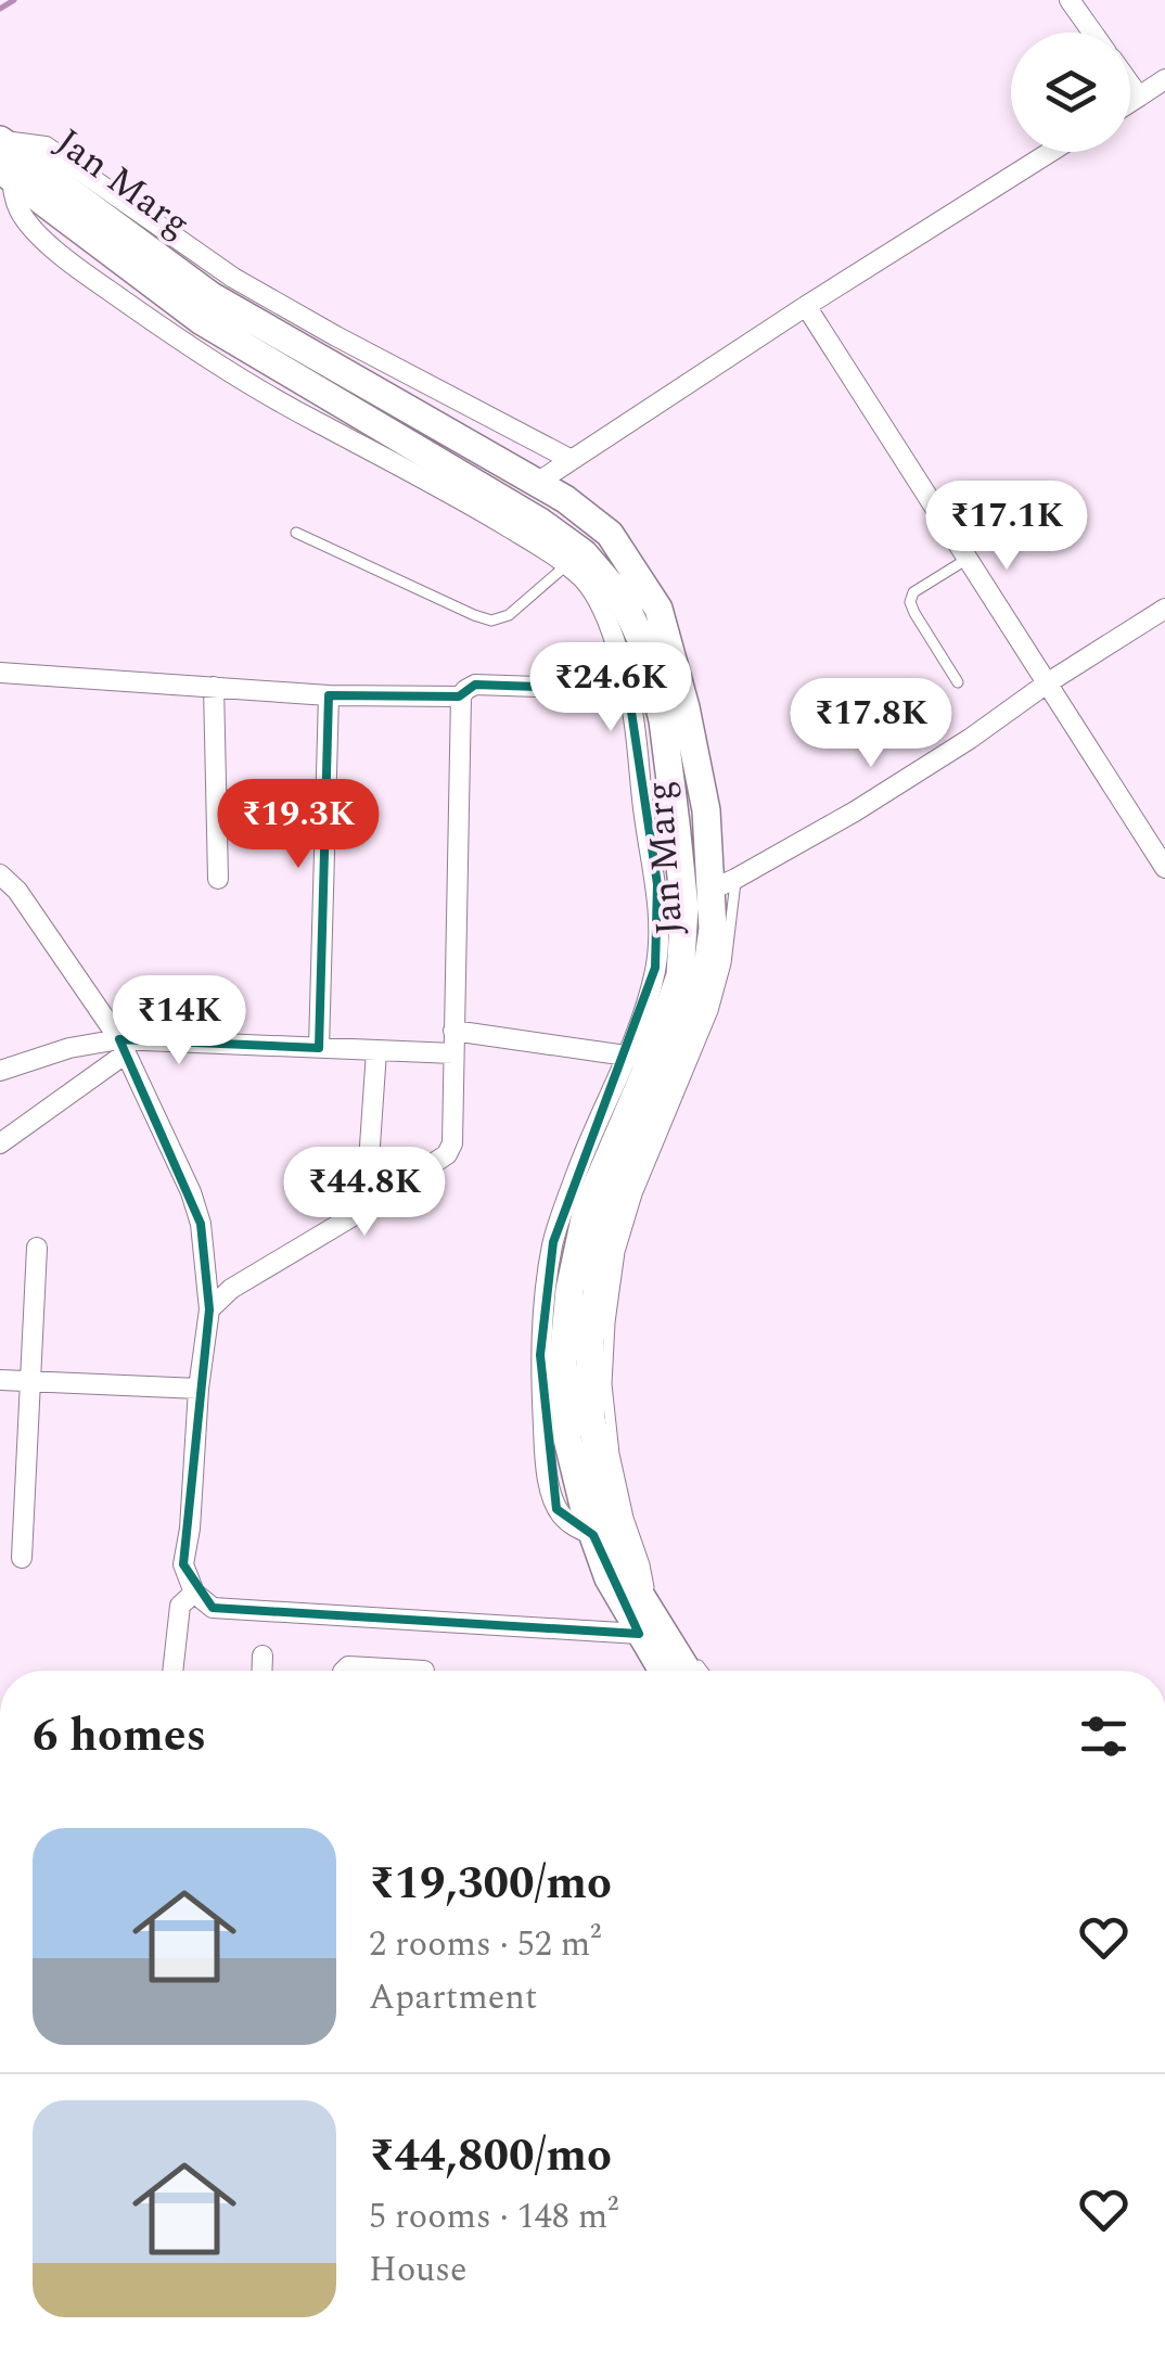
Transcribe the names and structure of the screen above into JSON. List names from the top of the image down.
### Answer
{
  "streets": {
    "main road": ["Jan Marg"]
  },
  "page": {
    "price": [
      "₹17.1K",
      "₹24.6K",
      "₹17.8K",
      "₹19.3K",
      "₹14K",
      "₹44.8K"
    ],
    "heading": "6 homes",
    "list": [
      {
        "name": "₹19,300/mo",
        "note": "2 rooms · 52 m² · Apartment"
      },
      {
        "name": "₹44,800/mo",
        "note": "5 rooms · 148 m² · House"
      }
    ]
  }
}
